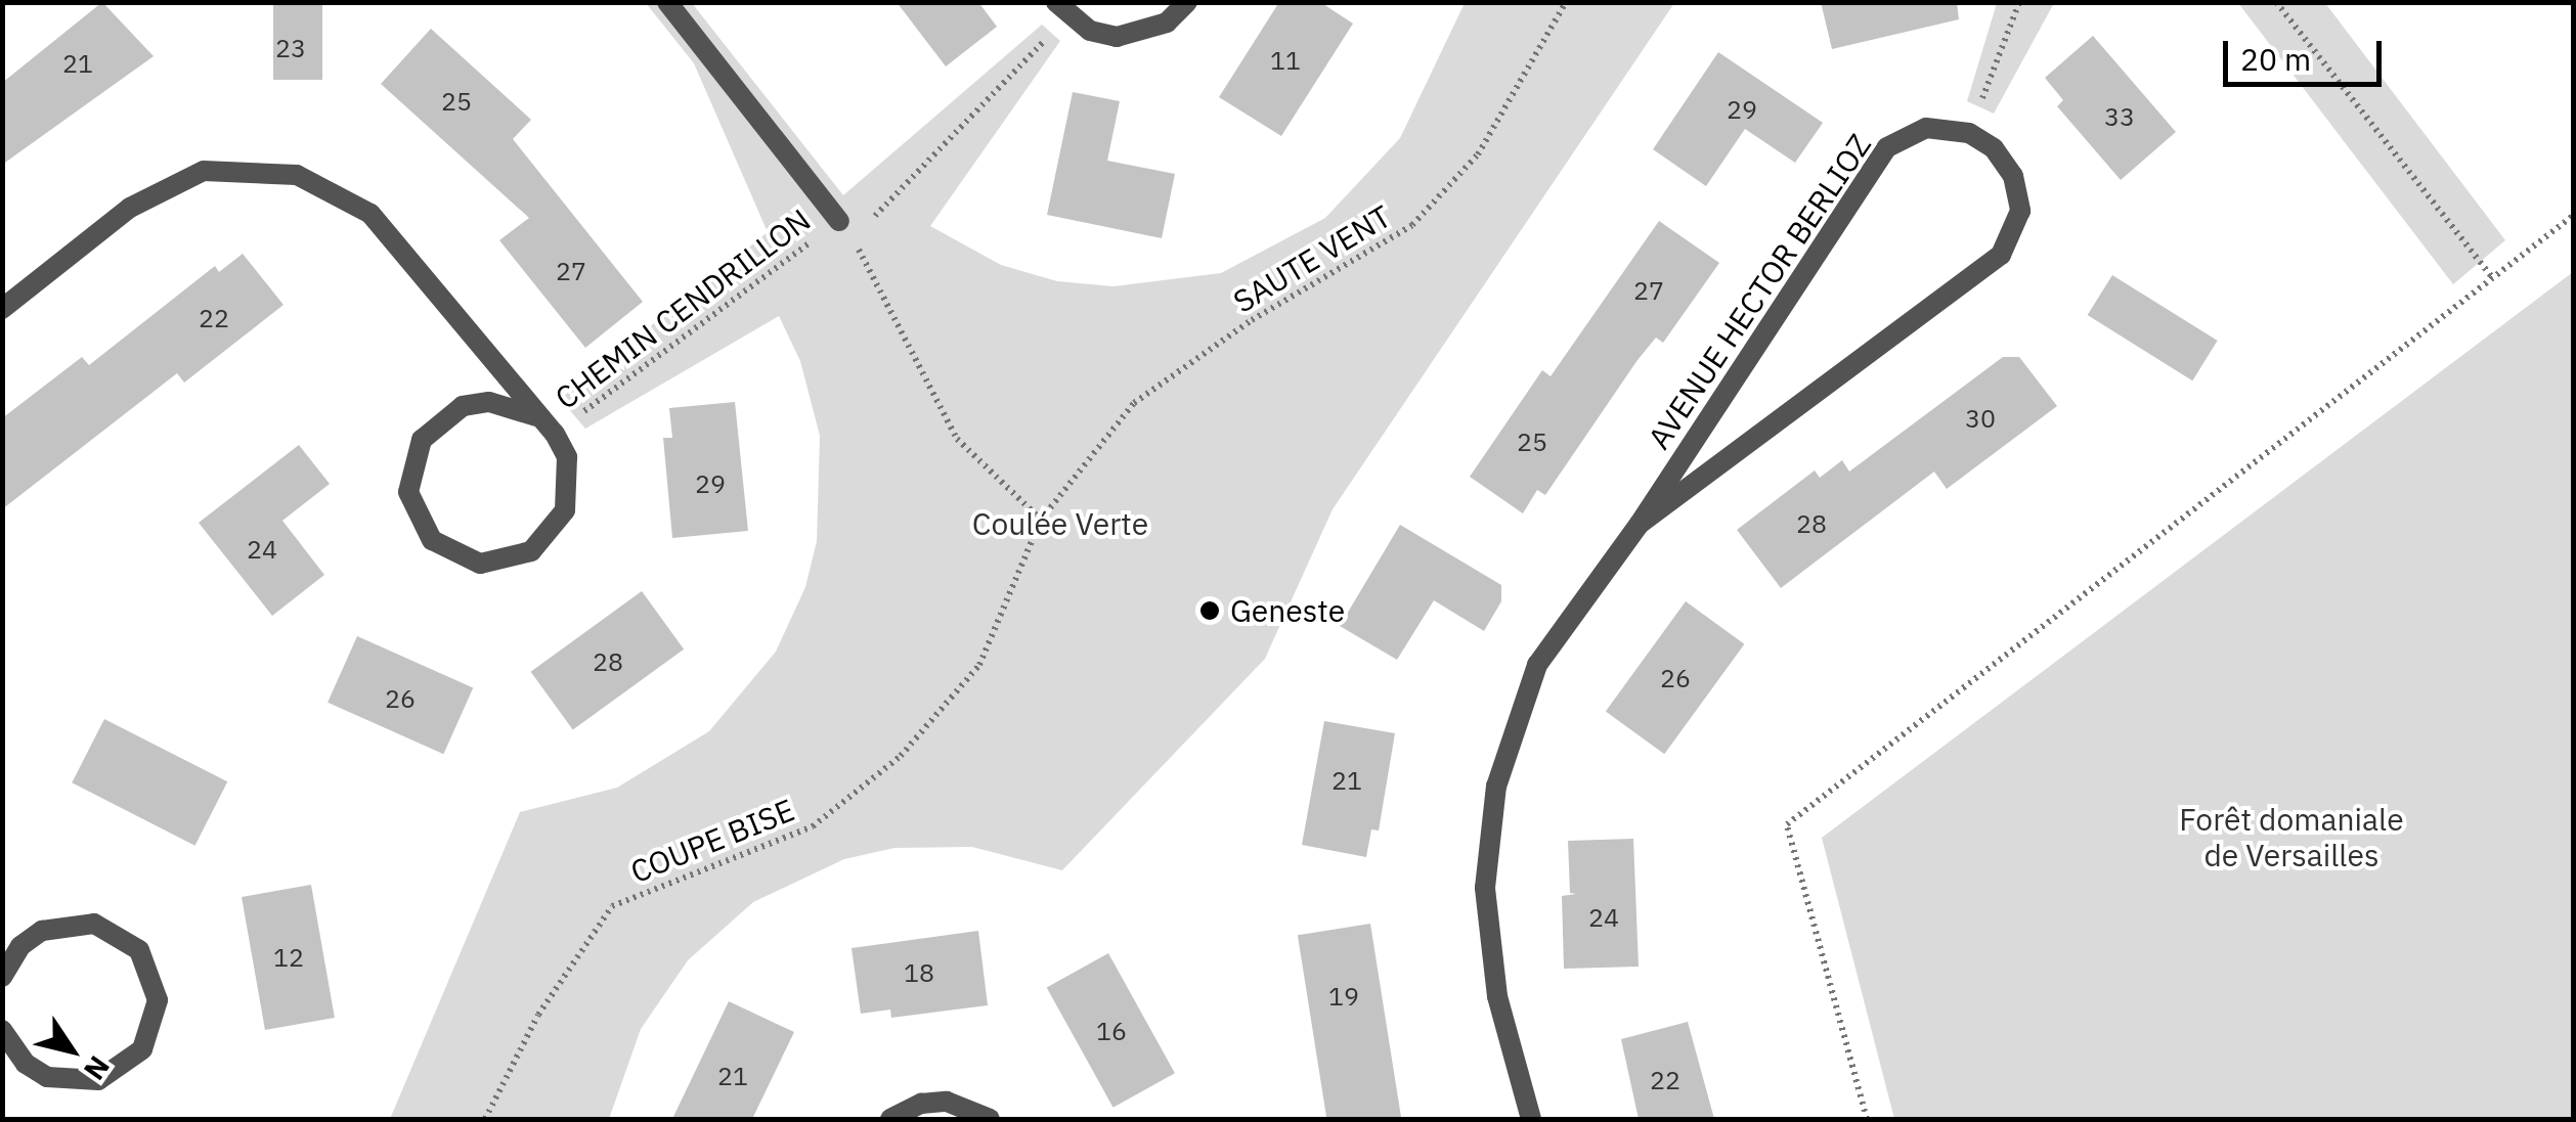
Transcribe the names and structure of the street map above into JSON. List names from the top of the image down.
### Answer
{
  "streets": {
    "street": ["AVENUE HECTOR BERLIOZ"],
    "path": ["SAUTE VENT", "CHEMIN CENDRILLON", "COUPE BISE"]
  },
  "crossings": [
    ["SAUTE VENT", "COUPE BISE"]
  ],
  "parks": ["Coulée Verte", "Forêt domaniale de Versailles"],
  "places": ["Geneste"],
  "house_numbers": [
    "23",
    "11",
    "21",
    "25",
    "29",
    "33",
    "27",
    "27",
    "22",
    "30",
    "25",
    "29",
    "28",
    "24",
    "28",
    "26",
    "26",
    "21",
    "24",
    "12",
    "18",
    "19",
    "16",
    "21",
    "22"
  ],
  "scale_bar": "20 m",
  "north": "bottom right"
}
